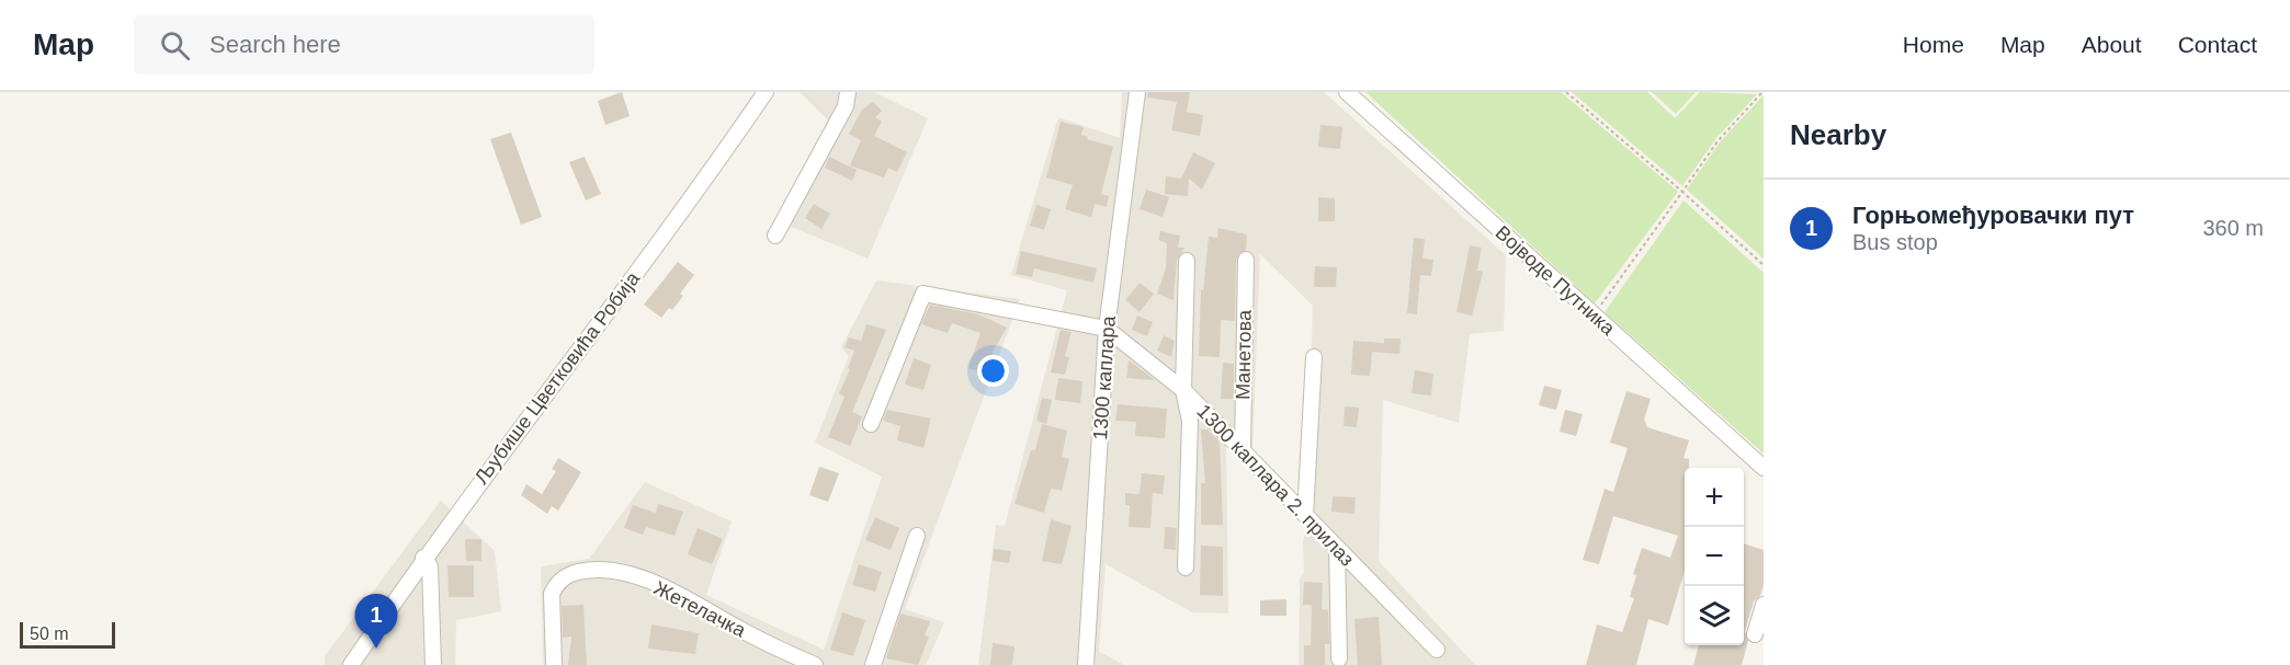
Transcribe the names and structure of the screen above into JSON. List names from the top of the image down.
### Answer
{
  "streets": {
    "street": [
      "Војводе Путника",
      "Манетова",
      "Љубише Цветковића Робија",
      "1300 каплара",
      "1300 каплара 2. прилаз",
      "Жетелачка"
    ]
  },
  "crossings": [
    ["Манетова", "1300 каплара 2. прилаз"],
    ["1300 каплара", "1300 каплара 2. прилаз"]
  ],
  "scale_bar": "50 m",
  "page": {
    "header": "Map",
    "search": "Search here",
    "nav": [
      "Home",
      "Map",
      "About",
      "Contact"
    ],
    "heading": "Nearby",
    "list": [
      {
        "mark": "1",
        "name": "Горњомеђуровачки пут",
        "note": "Bus stop",
        "value": "360 m"
      }
    ],
    "map_buttons": ["+", "−"],
    "pins": "1",
    "scale": "50 m"
  }
}
